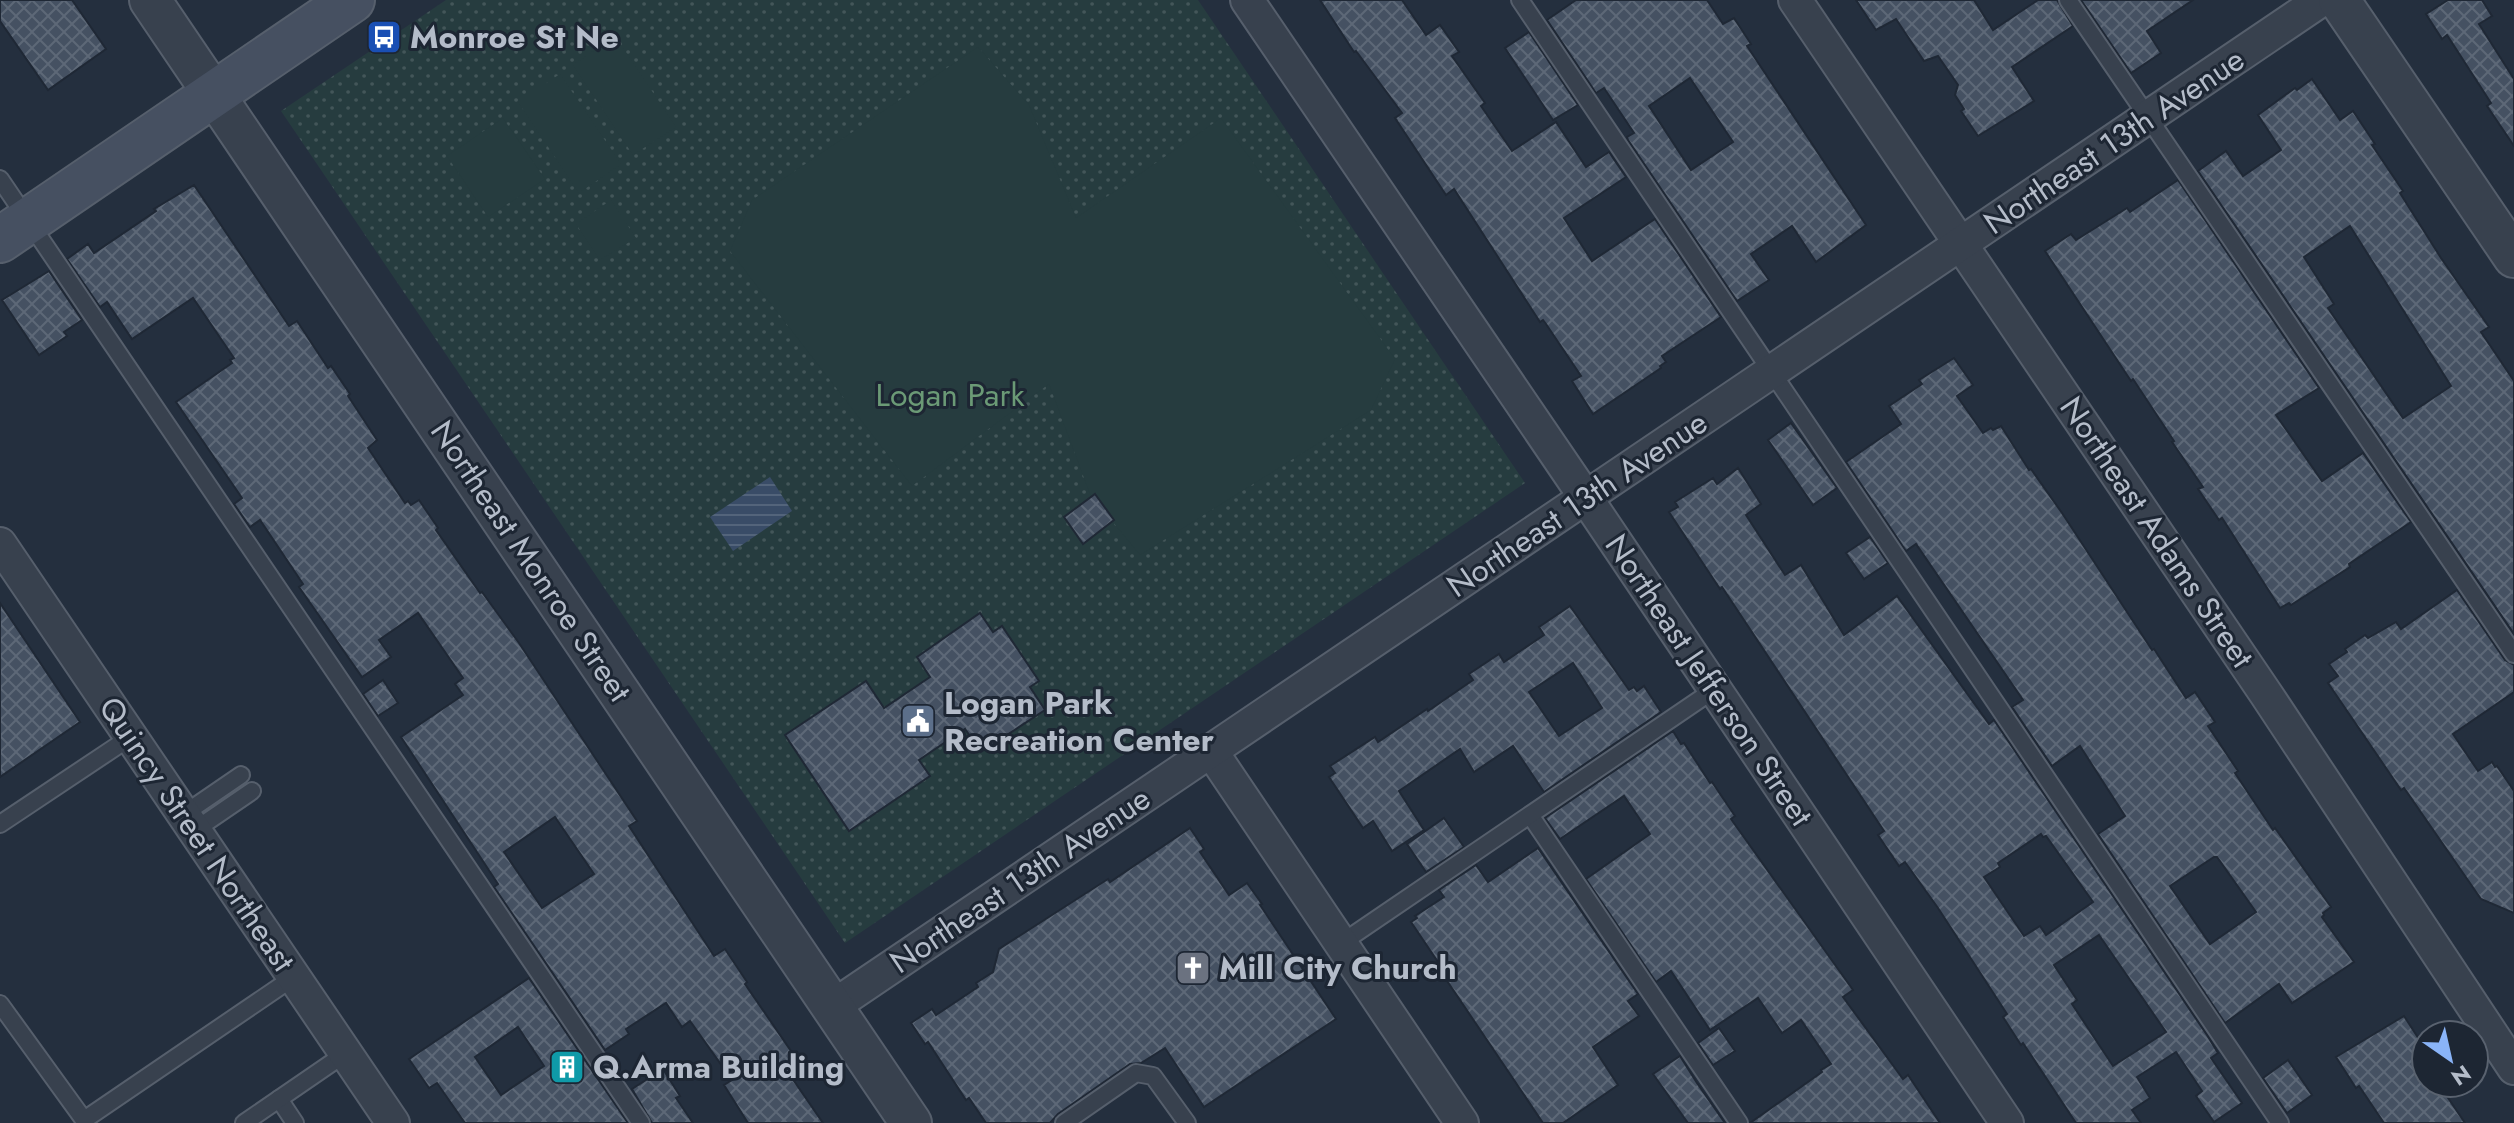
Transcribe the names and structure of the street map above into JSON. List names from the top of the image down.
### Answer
{
  "streets": {
    "street": [
      "Northeast 13th Avenue",
      "Northeast Adams Street",
      "Northeast Monroe Street",
      "Northeast Jefferson Street",
      "Quincy Street Northeast"
    ]
  },
  "crossings": [
    ["Northeast 13th Avenue", "Northeast Adams Street"],
    ["Northeast 13th Avenue", "Northeast Monroe Street"],
    ["Northeast 13th Avenue", "Northeast Jefferson Street"]
  ],
  "parks": ["Logan Park"],
  "places": {
    "bus stop": ["Monroe St Ne"],
    "public building": ["Logan Park Recreation Center"],
    "church": ["Mill City Church"],
    "building": ["Q.Arma Building"]
  },
  "north": "bottom right"
}
